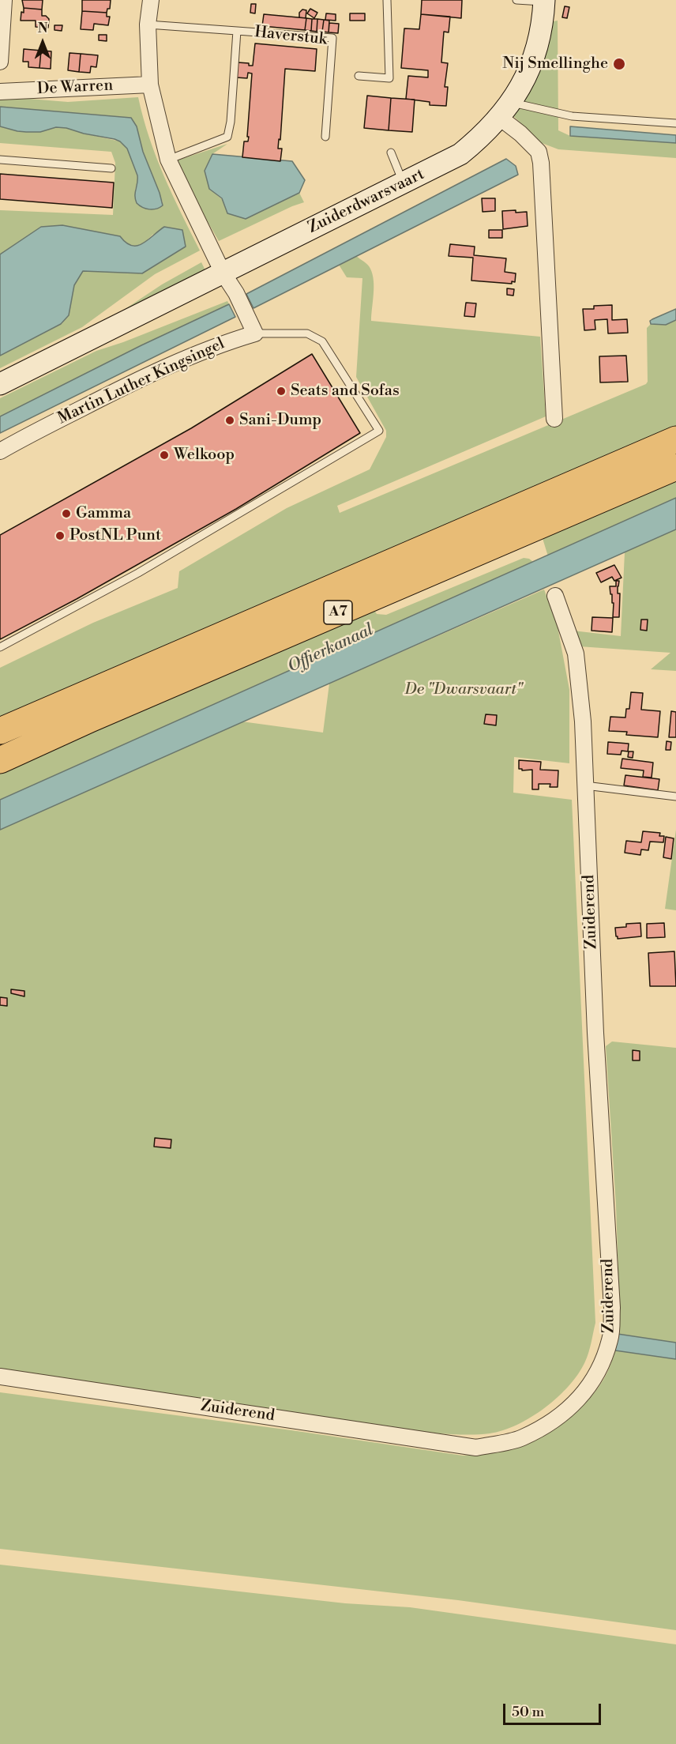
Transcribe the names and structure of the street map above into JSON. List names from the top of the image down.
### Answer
{
  "streets": {
    "highway": ["A7"],
    "street": [
      "De Warren",
      "Zuiderdwarsvaart",
      "Martin Luther Kingsingel",
      "Zuiderend"
    ],
    "lane": ["Haverstuk"]
  },
  "water": ["Offierkanaal"],
  "parks": ["De \"Dwarsvaart\""],
  "places": [
    "Nij Smellinghe",
    "Seats and Sofas",
    "Sani-Dump",
    "Welkoop",
    "Gamma",
    "PostNL Punt"
  ],
  "scale_bar": "50 m",
  "north": "top"
}
